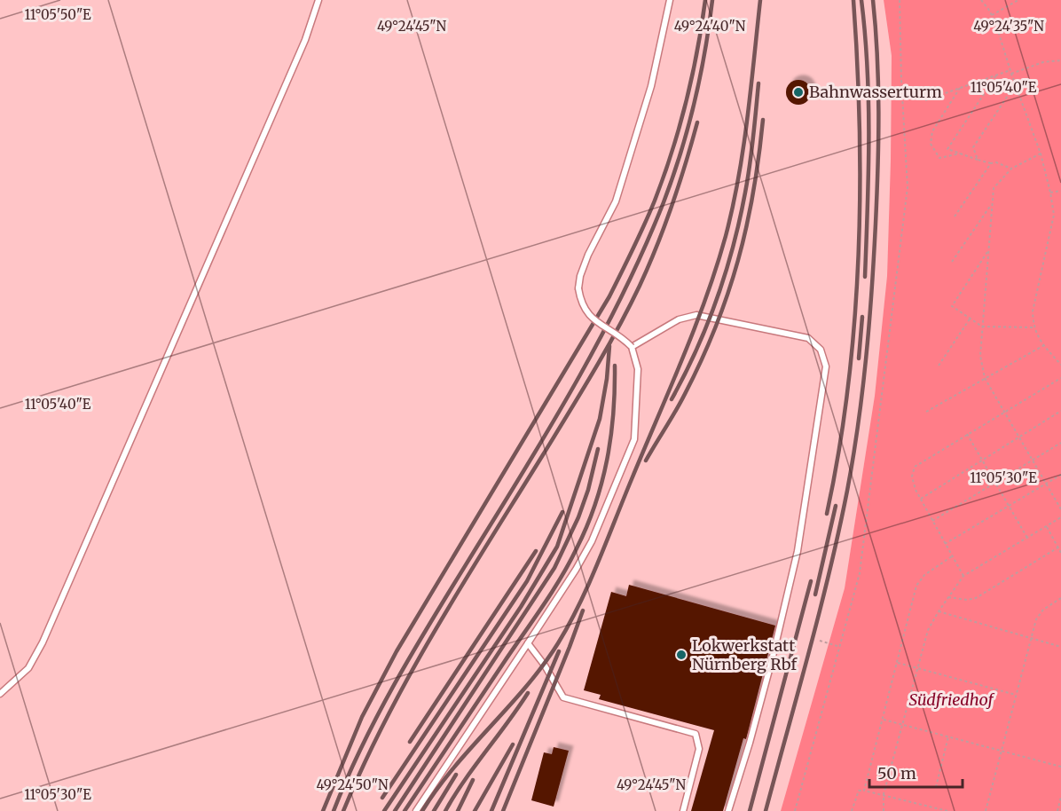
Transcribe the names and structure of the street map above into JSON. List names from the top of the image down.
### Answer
{
  "parks": ["Südfriedhof"],
  "places": ["Bahnwasserturm", "Lokwerkstatt Nürnberg Rbf"],
  "scale_bar": "50 m",
  "coordinates": [
    "11°05'50\"E",
    "49°24'45\"N",
    "49°24'40\"N",
    "49°24'35\"N",
    "11°05'40\"E",
    "11°05'30\"E",
    "49°24'50\"N"
  ]
}
